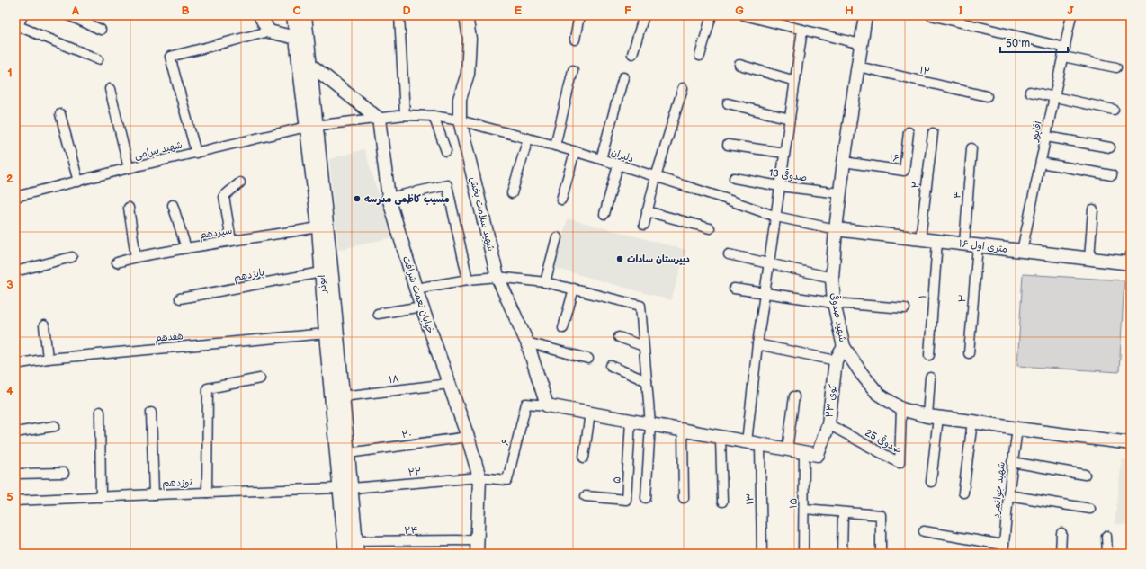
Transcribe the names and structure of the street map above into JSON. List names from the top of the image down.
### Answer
{
  "streets": {
    "street": [
      "۱۲",
      "آقاپور",
      "شهید بیرامی",
      "دلیران",
      "۱۶",
      "صدوقی 13",
      "۲",
      "۴",
      "شهید سلامت بخش",
      "سیزدهم",
      "۱۶ متری اول",
      "پانزدهم",
      "ابوذر",
      "خیابان نعمت شرافت",
      "۱",
      "۳",
      "شهید صدوقی",
      "هفدهم",
      "۱۸",
      "کوی ۲۳",
      "۲۰",
      "صدوقی 25",
      "۶",
      "۲۲",
      "۵",
      "نوزدهم",
      "شهید جوانمرد",
      "۱۳",
      "۱۵",
      "۲۴"
    ]
  },
  "crossings": [
    ["۱۲", "شهید صدوقی"],
    ["آقاپور", "۱۶ متری اول"],
    ["شهید بیرامی", "دلیران"],
    ["شهید بیرامی", "ابوذر"],
    ["شهید بیرامی", "خیابان نعمت شرافت"],
    ["دلیران", "شهید سلامت بخش"],
    ["دلیران", "۱۶ متری اول"],
    ["دلیران", "خیابان نعمت شرافت"],
    ["دلیران", "شهید صدوقی"],
    ["۱۶", "شهید صدوقی"],
    ["صدوقی 13", "شهید صدوقی"],
    ["۲", "۱۶ متری اول"],
    ["۴", "۱۶ متری اول"],
    ["شهید سلامت بخش", "۶"],
    ["سیزدهم", "ابوذر"],
    ["۱۶ متری اول", "۱"],
    ["۱۶ متری اول", "۳"],
    ["۱۶ متری اول", "شهید صدوقی"],
    ["پانزدهم", "ابوذر"],
    ["ابوذر", "هفدهم"],
    ["ابوذر", "۱۸"],
    ["ابوذر", "۲۰"],
    ["ابوذر", "۲۲"],
    ["ابوذر", "نوزدهم"],
    ["ابوذر", "۲۴"],
    ["خیابان نعمت شرافت", "۱۸"],
    ["خیابان نعمت شرافت", "۲۰"],
    ["خیابان نعمت شرافت", "۶"],
    ["خیابان نعمت شرافت", "۲۲"],
    ["خیابان نعمت شرافت", "۲۴"],
    ["شهید صدوقی", "کوی ۲۳"],
    ["شهید صدوقی", "صدوقی 25"],
    ["شهید صدوقی", "شهید جوانمرد"],
    ["کوی ۲۳", "صدوقی 25"],
    ["کوی ۲۳", "۱۵"],
    ["۶", "۲۲"],
    ["۲۲", "نوزدهم"]
  ],
  "places": ["مسیب کاظمی مدرسه", "دبیرستان سادات"],
  "scale_bar": "50 m",
  "grid": {
    "columns": [
      "A",
      "B",
      "C",
      "D",
      "E",
      "F",
      "G",
      "H",
      "I",
      "J"
    ],
    "rows": [
      "1",
      "2",
      "3",
      "4",
      "5"
    ]
  }
}
